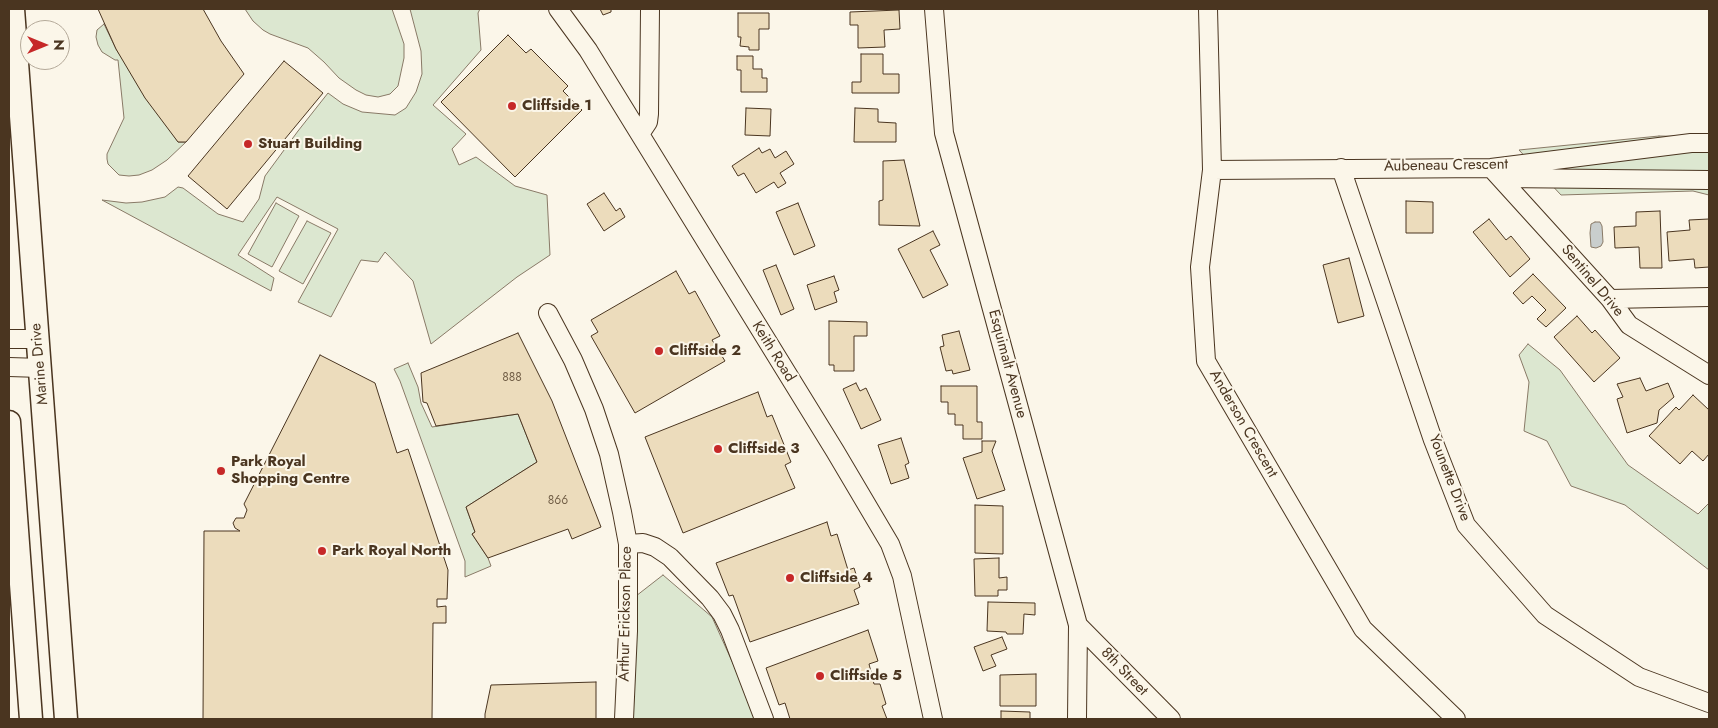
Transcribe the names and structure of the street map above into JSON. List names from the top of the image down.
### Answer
{
  "streets": {
    "main road": ["Marine Drive"],
    "street": [
      "Aubeneau Crescent",
      "Sentinel Drive",
      "Keith Road",
      "Esquimalt Avenue",
      "Anderson Crescent",
      "Younette Drive",
      "Arthur Erickson Place",
      "8th Street"
    ]
  },
  "crossings": [
    ["Aubeneau Crescent", "Sentinel Drive"],
    ["Aubeneau Crescent", "Anderson Crescent"],
    ["Aubeneau Crescent", "Younette Drive"],
    ["Esquimalt Avenue", "8th Street"]
  ],
  "places": [
    "Cliffside 1",
    "Stuart Building",
    "Cliffside 2",
    "Cliffside 3",
    "Park Royal Shopping Centre",
    "Park Royal North",
    "Cliffside 4",
    "Cliffside 5"
  ],
  "house_numbers": ["888", "866"],
  "north": "right"
}
